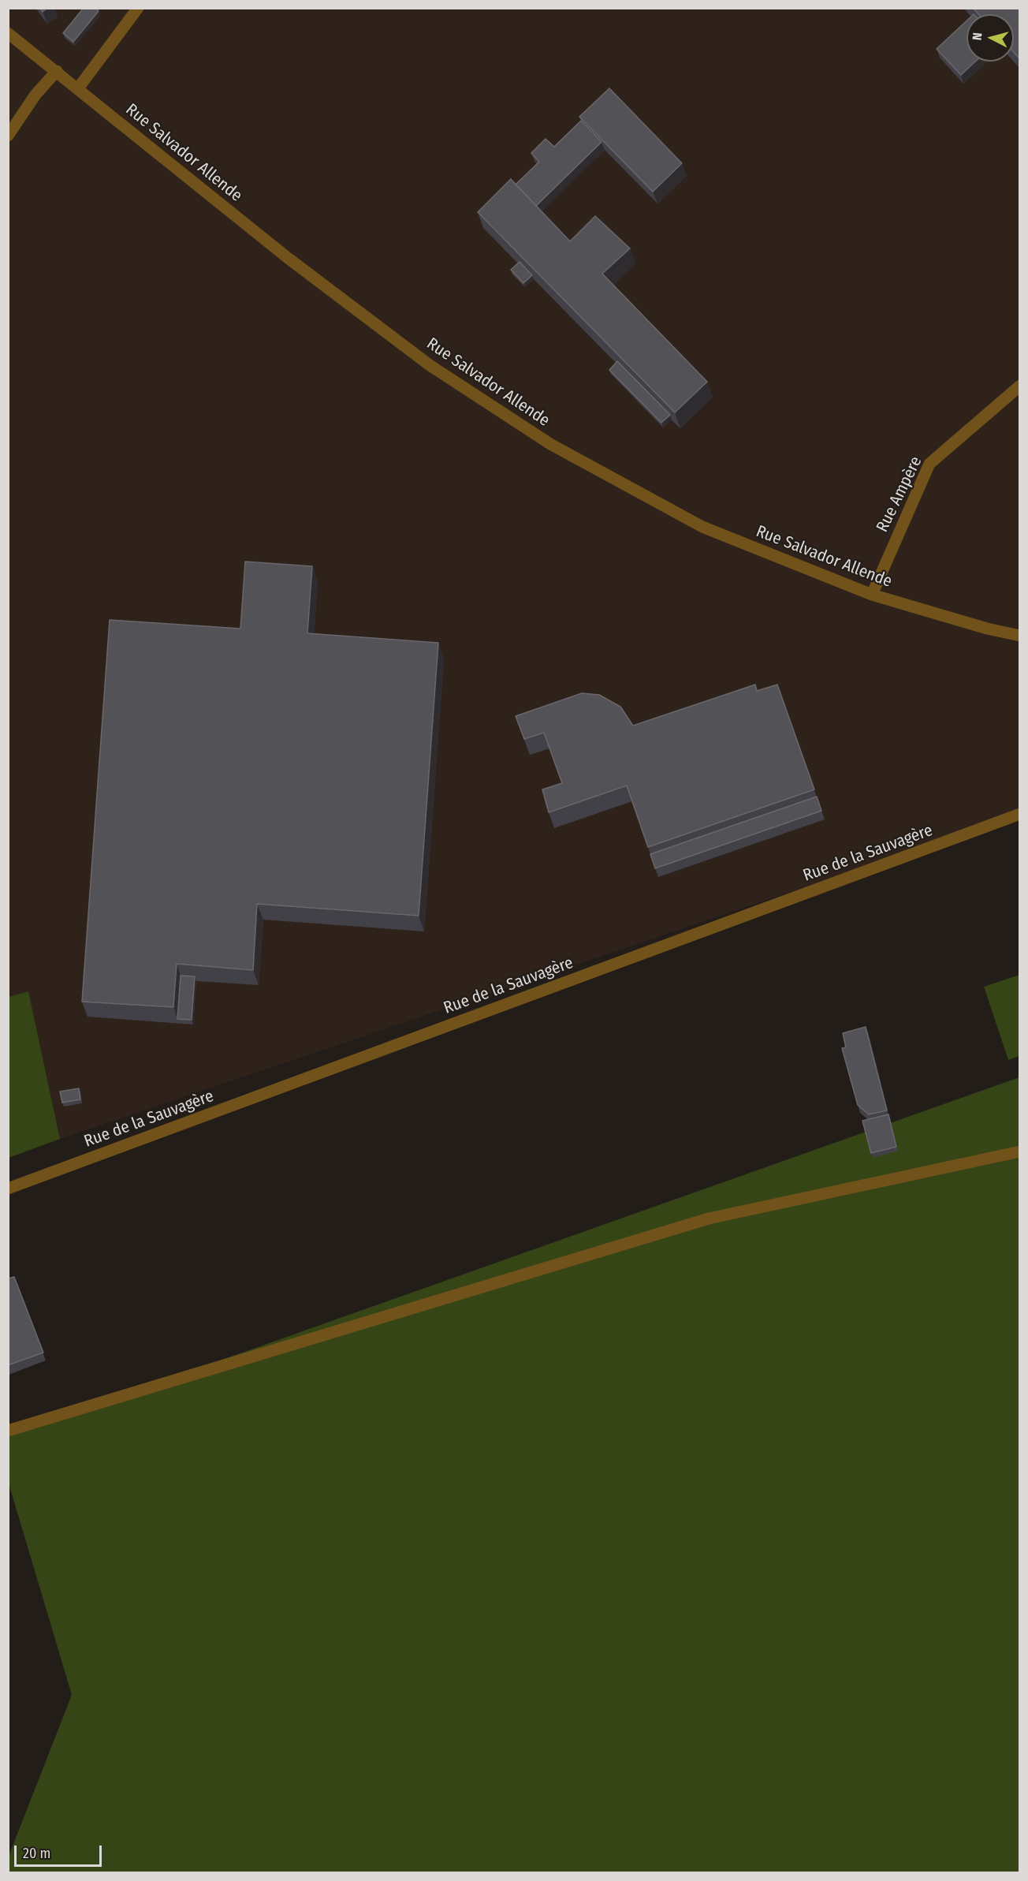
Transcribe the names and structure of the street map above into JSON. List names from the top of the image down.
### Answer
{
  "streets": {
    "street": ["Rue Salvador Allende", "Rue Ampère", "Rue de la Sauvagère"]
  },
  "crossings": [
    ["Rue Salvador Allende", "Rue Ampère"]
  ],
  "scale_bar": "20 m",
  "north": "left"
}
